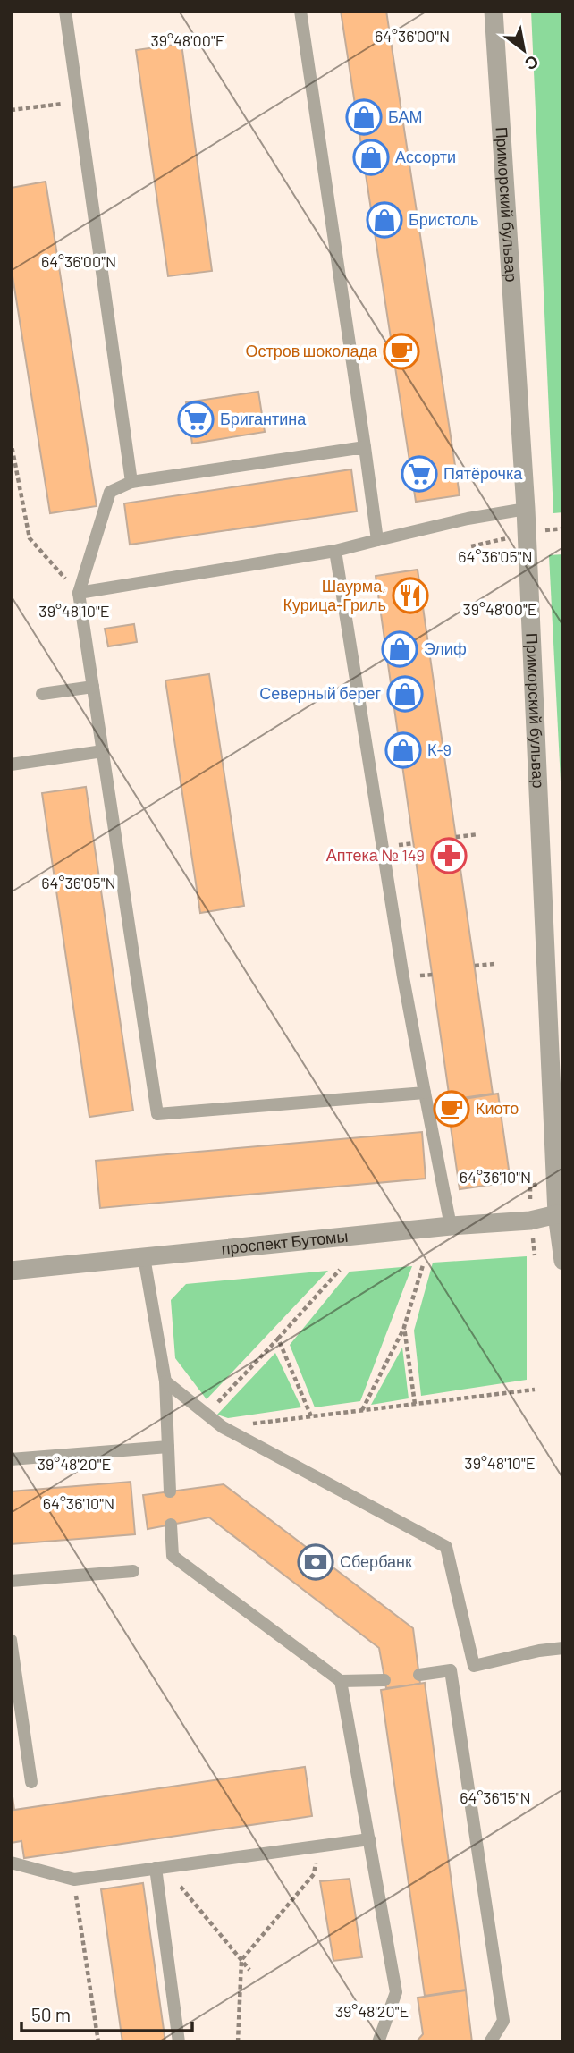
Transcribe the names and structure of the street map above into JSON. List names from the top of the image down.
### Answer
{
  "streets": {
    "street": ["Приморский бульвар", "проспект Бутомы"]
  },
  "crossings": [
    ["Приморский бульвар", "проспект Бутомы"]
  ],
  "places": {
    "shop": [
      "БАМ",
      "Ассорти",
      "Бристоль",
      "Элиф",
      "Северный берег",
      "К-9"
    ],
    "cafe": ["Остров шоколада", "Киото"],
    "supermarket": ["Бригантина", "Пятёрочка"],
    "restaurant": ["Шаурма, Курица-Гриль"],
    "pharmacy": ["Аптека № 149"],
    "bank": ["Сбербанк"]
  },
  "scale_bar": "50 m",
  "north": "bottom right",
  "coordinates": [
    "64°36'00\"N",
    "39°48'00\"E",
    "64°36'05\"N",
    "39°48'10\"E",
    "64°36'10\"N",
    "39°48'20\"E",
    "64°36'15\"N"
  ]
}
